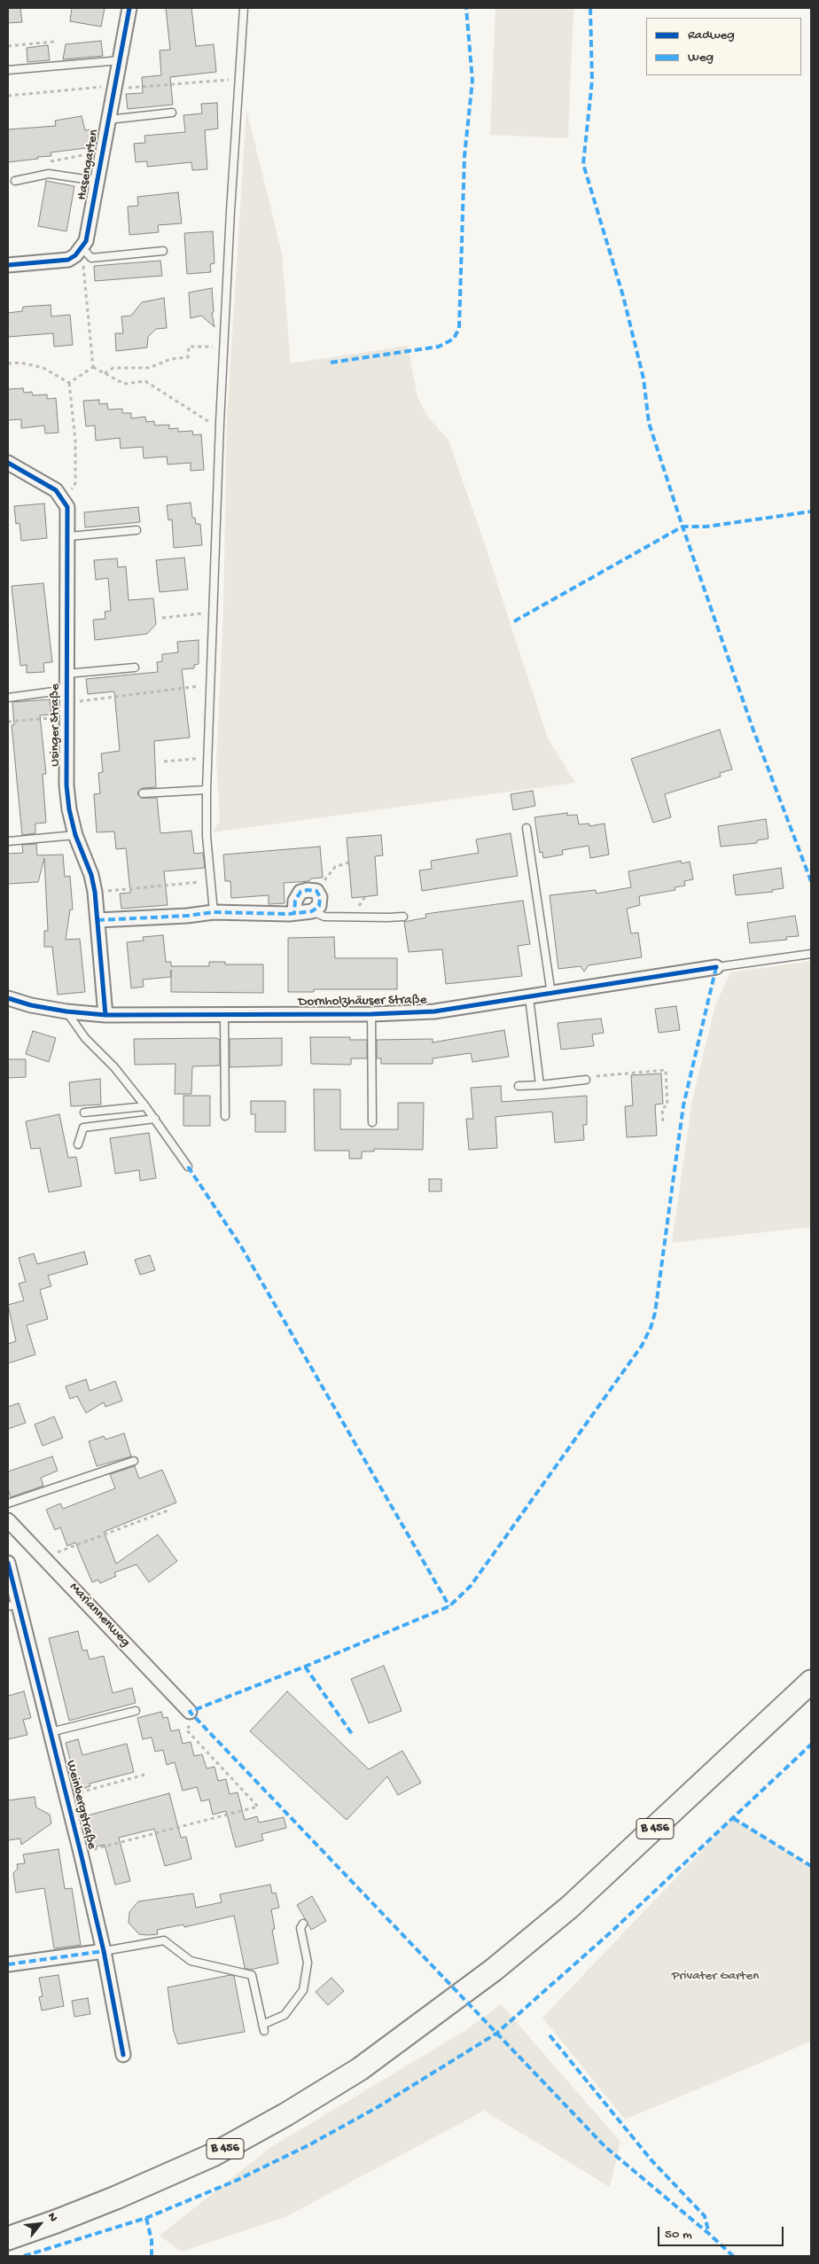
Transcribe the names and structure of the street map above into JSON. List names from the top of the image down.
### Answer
{
  "streets": {
    "main road": ["B 456"],
    "street": [
      "Hasengarten",
      "Usinger Straße",
      "Dornholzhäuser Straße",
      "Mariannenweg",
      "Weinbergstraße"
    ]
  },
  "crossings": [
    ["Usinger Straße", "Dornholzhäuser Straße"]
  ],
  "parks": ["Privater Garten"],
  "legend": ["Radweg", "Weg"],
  "scale_bar": "50 m",
  "north": "top right"
}
